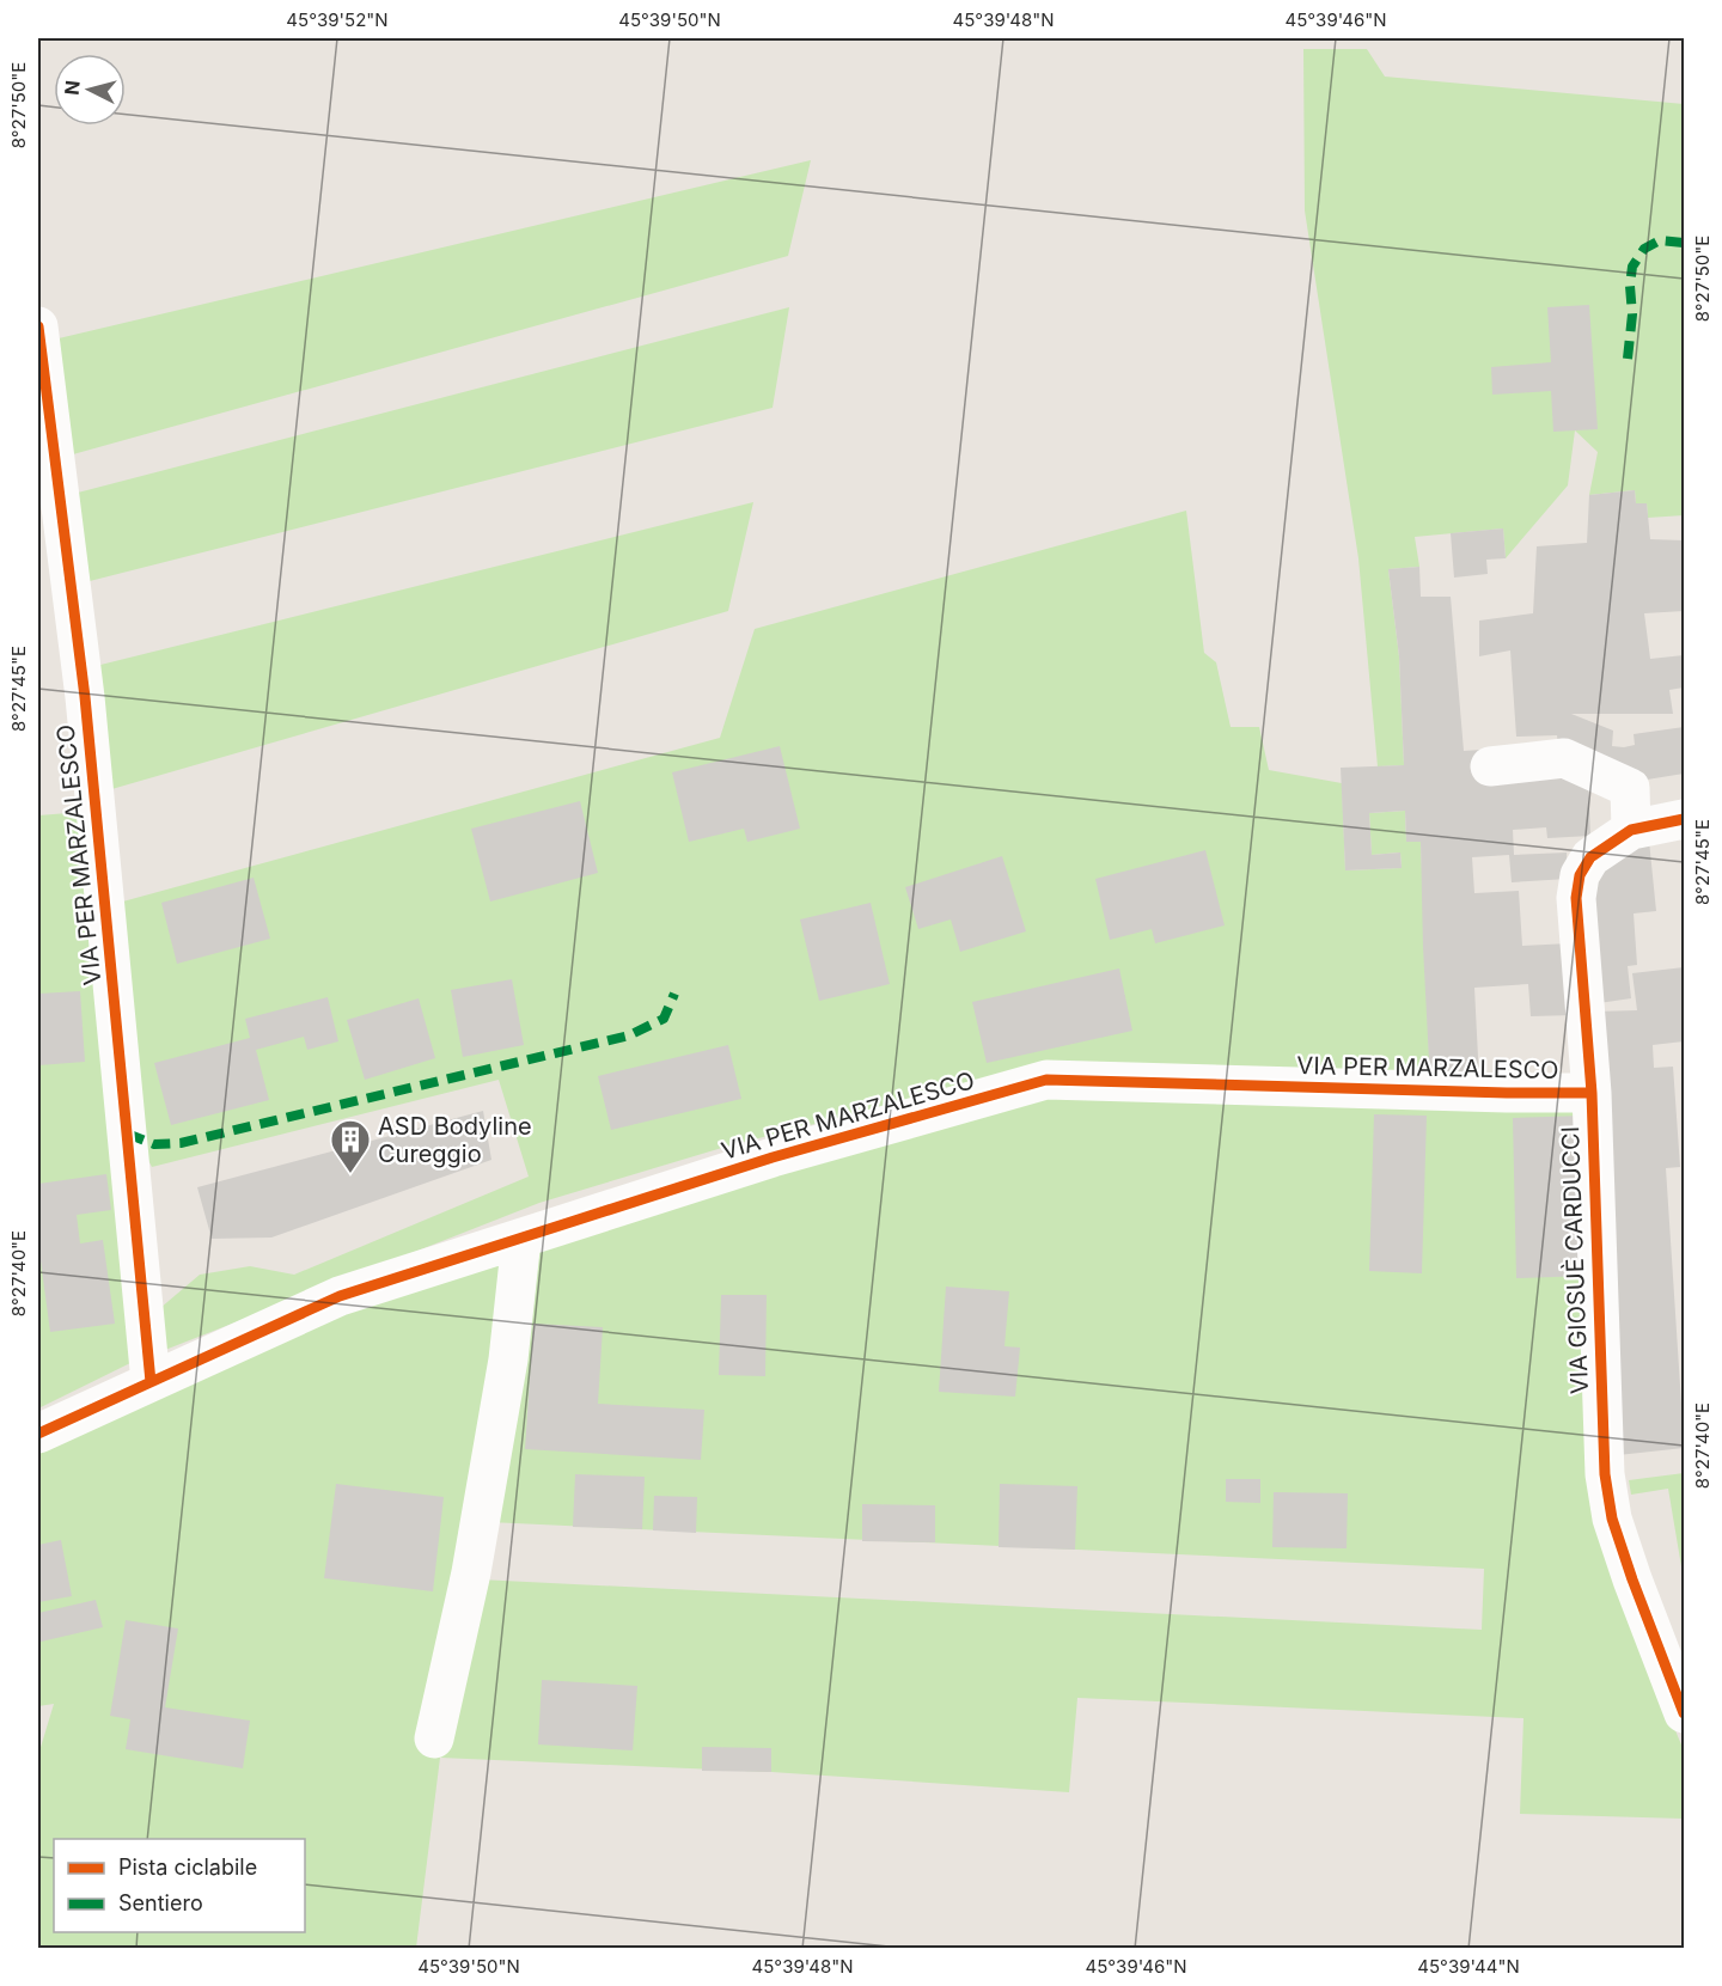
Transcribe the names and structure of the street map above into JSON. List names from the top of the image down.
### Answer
{
  "streets": {
    "street": ["VIA PER MARZALESCO", "VIA GIOSUÈ CARDUCCI"]
  },
  "crossings": [
    ["VIA PER MARZALESCO", "VIA GIOSUÈ CARDUCCI"]
  ],
  "places": {
    "building": ["ASD Bodyline Cureggio"]
  },
  "legend": ["Pista ciclabile", "Sentiero"],
  "north": "left",
  "coordinates": [
    "45°39'52\"N",
    "45°39'50\"N",
    "45°39'48\"N",
    "45°39'46\"N",
    "8°27'50\"E",
    "8°27'45\"E",
    "8°27'40\"E",
    "45°39'44\"N"
  ]
}
